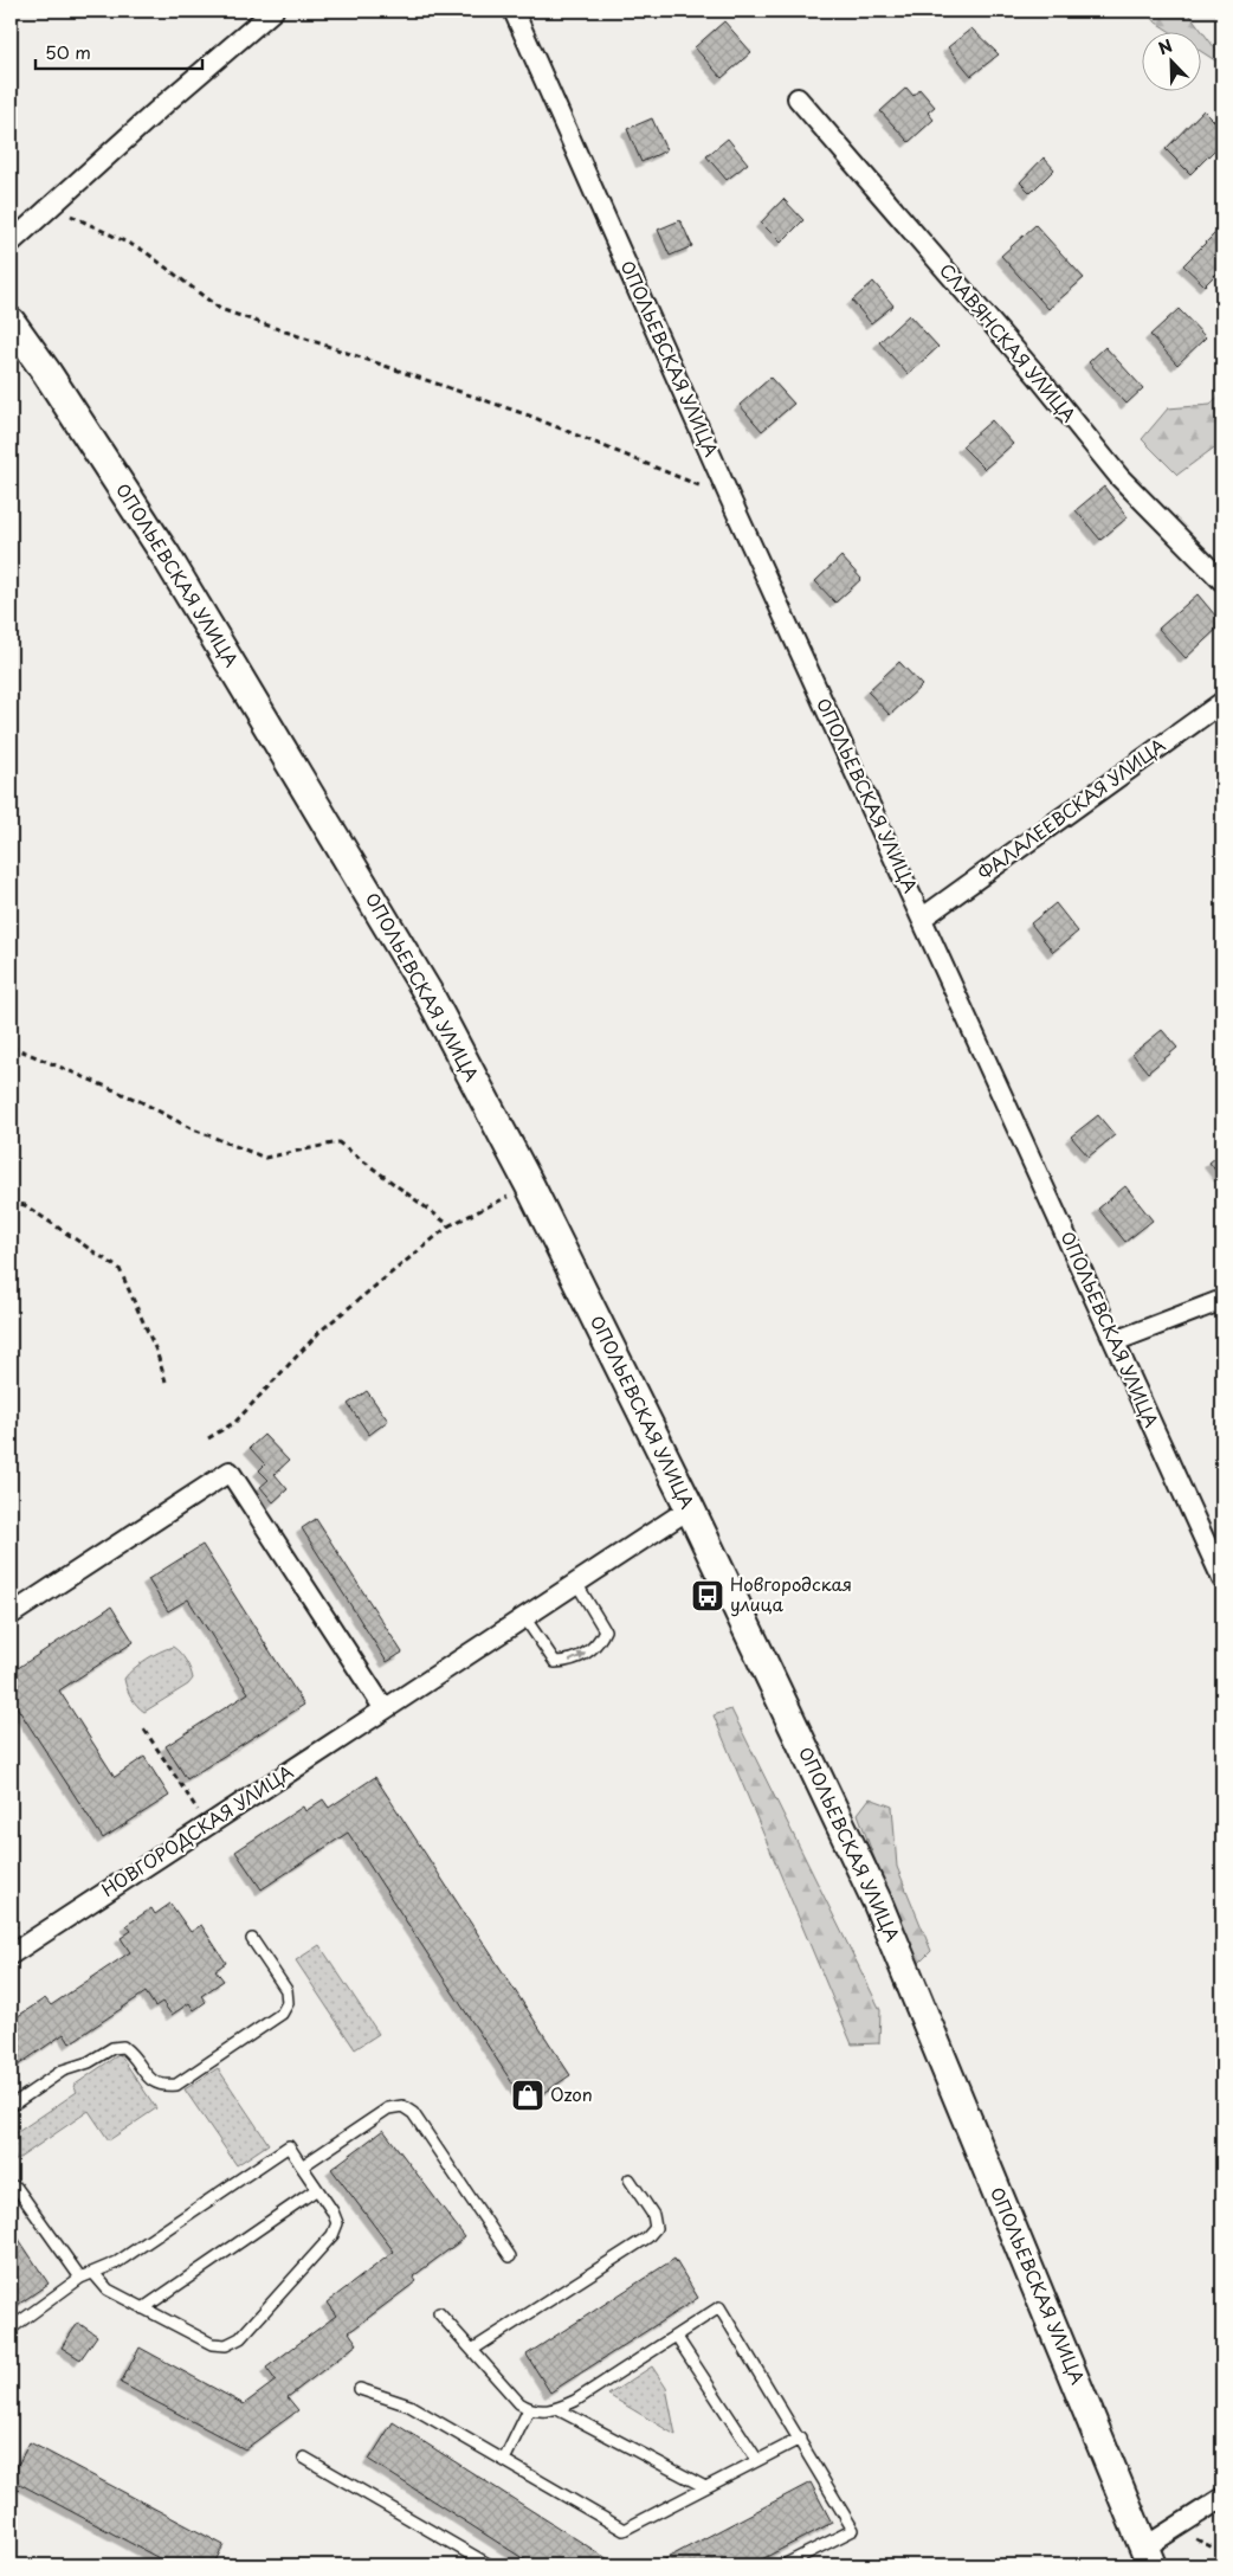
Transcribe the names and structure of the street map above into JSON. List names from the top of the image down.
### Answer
{
  "streets": {
    "street": [
      "СЛАВЯНСКАЯ УЛИЦА",
      "ОПОЛЬЕВСКАЯ УЛИЦА",
      "ФАЛАЛЕЕВСКАЯ УЛИЦА",
      "НОВГОРОДСКАЯ УЛИЦА"
    ]
  },
  "crossings": [
    ["ОПОЛЬЕВСКАЯ УЛИЦА", "ФАЛАЛЕЕВСКАЯ УЛИЦА"],
    ["ОПОЛЬЕВСКАЯ УЛИЦА", "НОВГОРОДСКАЯ УЛИЦА"]
  ],
  "places": {
    "bus stop": ["Новгородская улица"],
    "shop": ["Ozon"]
  },
  "scale_bar": "50 m",
  "north": "top left"
}
